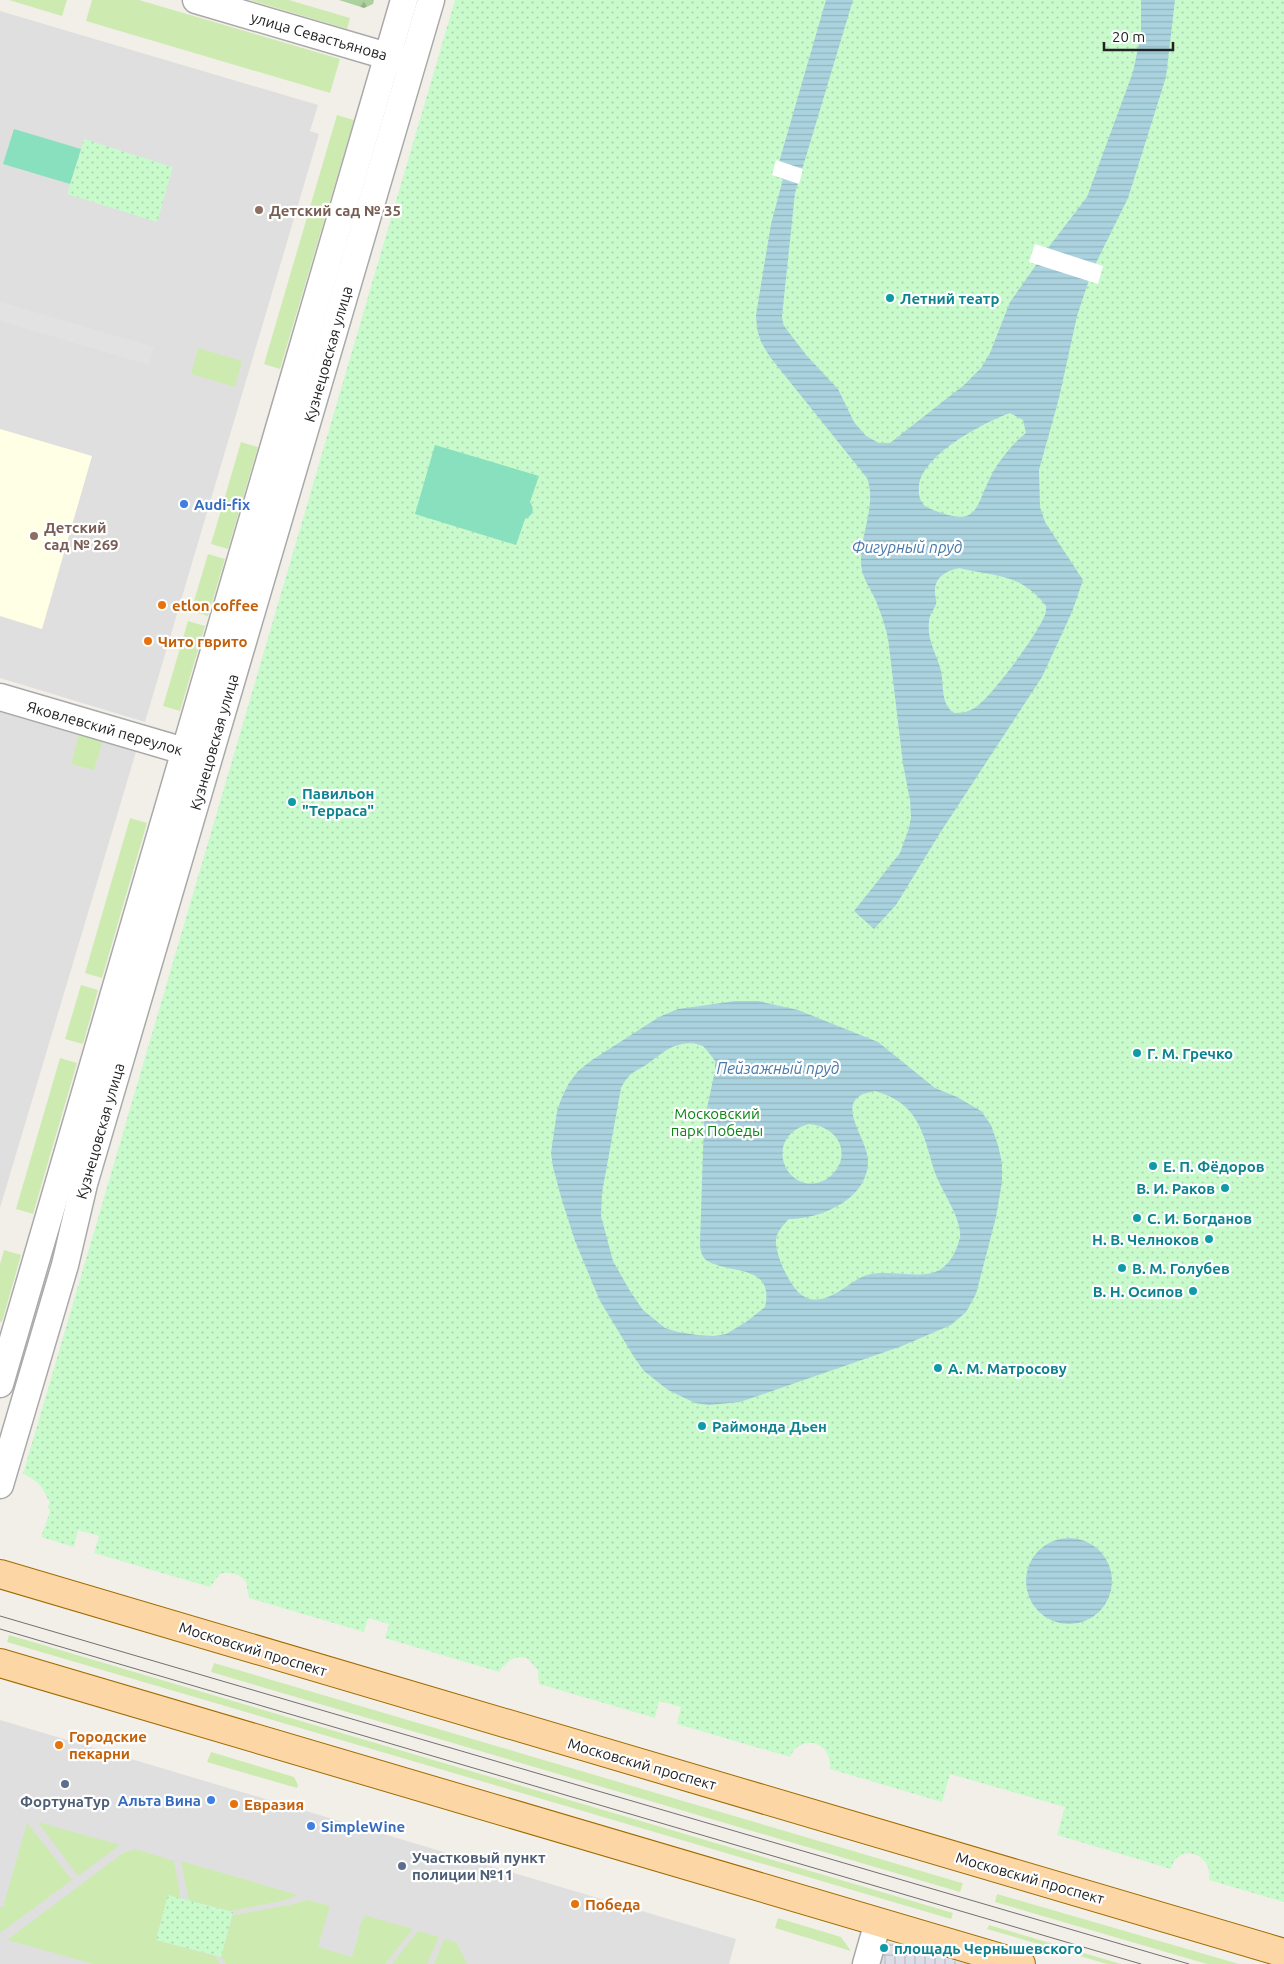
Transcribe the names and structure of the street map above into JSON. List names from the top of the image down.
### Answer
{
  "streets": {
    "main road": ["Московский проспект"],
    "street": ["улица Севастьянова", "Кузнецовская улица", "Яковлевский переулок"]
  },
  "crossings": [
    ["улица Севастьянова", "Кузнецовская улица"],
    ["Кузнецовская улица", "Яковлевский переулок"]
  ],
  "water": ["Фигурный пруд", "Пейзажный пруд"],
  "parks": ["Московский парк Победы"],
  "places": [
    "Детский сад № 35",
    "Летний театр",
    "Audi-fix",
    "Детский сад № 269",
    "etlon coffee",
    "Чито гврито",
    "Павильон \"Терраса\"",
    "Г. М. Гречко",
    "Е. П. Фёдоров",
    "В. И. Раков",
    "С. И. Богданов",
    "Н. В. Челноков",
    "В. М. Голубев",
    "В. Н. Осипов",
    "А. М. Матросову",
    "Раймонда Дьен",
    "Городские пекарни",
    "ФортунаТур",
    "Альта Вина",
    "Евразия",
    "SimpleWine",
    "Участковый пункт полиции №11",
    "Победа",
    "площадь Чернышевского"
  ],
  "scale_bar": "20 m"
}
